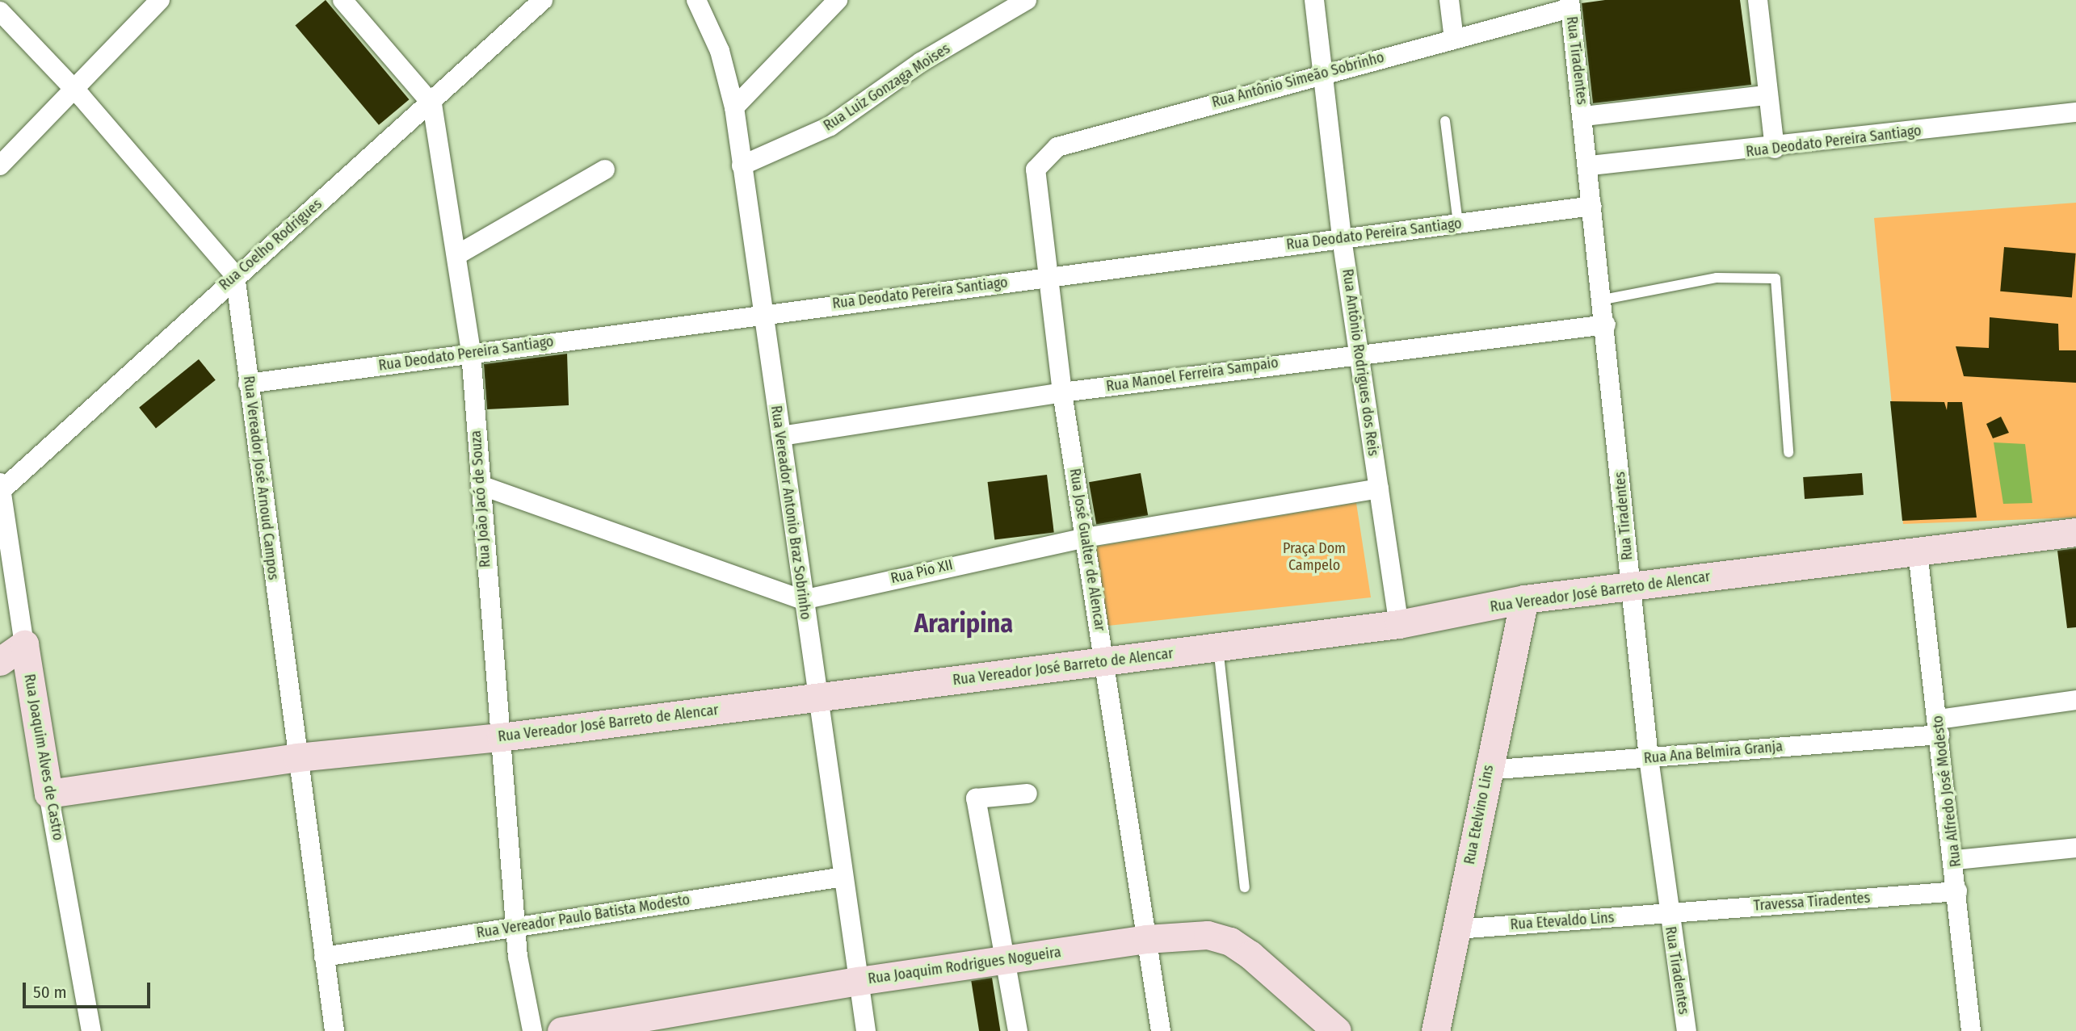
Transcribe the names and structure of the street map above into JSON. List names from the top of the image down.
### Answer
{
  "streets": {
    "main road": [
      "Rua Vereador José Barreto de Alencar",
      "Rua Joaquim Alves de Castro",
      "Rua Etelvino Lins",
      "Rua Joaquim Rodrigues Nogueira"
    ],
    "street": [
      "Rua Tiradentes",
      "Rua Antônio Simeão Sobrinho",
      "Rua Luiz Gonzaga Moises",
      "Rua Deodato Pereira Santiago",
      "Rua Coelho Rodrigues",
      "Rua Antônio Rodrigues dos Reis",
      "Rua Manoel Ferreira Sampaio",
      "Rua Vereador José Arnoud Campos",
      "Rua João Jacó de Souza",
      "Rua Vereador Antonio Braz Sobrinho",
      "Rua José Gualter de Alencar",
      "Rua Pio XII",
      "Rua Ana Belmira Granja",
      "Rua Alfredo José Modesto",
      "Travessa Tiradentes",
      "Rua Vereador Paulo Batista Modesto",
      "Rua Etevaldo Lins"
    ]
  },
  "crossings": [
    ["Rua Tiradentes", "Rua Antônio Simeão Sobrinho"],
    ["Rua Tiradentes", "Rua Deodato Pereira Santiago"],
    ["Rua Tiradentes", "Rua Manoel Ferreira Sampaio"],
    ["Rua Tiradentes", "Rua Vereador José Barreto de Alencar"],
    ["Rua Tiradentes", "Rua Ana Belmira Granja"],
    ["Rua Tiradentes", "Travessa Tiradentes"],
    ["Rua Tiradentes", "Rua Etevaldo Lins"],
    ["Rua Antônio Simeão Sobrinho", "Rua Antônio Rodrigues dos Reis"],
    ["Rua Antônio Simeão Sobrinho", "Rua José Gualter de Alencar"],
    ["Rua Luiz Gonzaga Moises", "Rua Vereador Antonio Braz Sobrinho"],
    ["Rua Deodato Pereira Santiago", "Rua Antônio Rodrigues dos Reis"],
    ["Rua Deodato Pereira Santiago", "Rua Vereador José Arnoud Campos"],
    ["Rua Deodato Pereira Santiago", "Rua João Jacó de Souza"],
    ["Rua Deodato Pereira Santiago", "Rua Vereador Antonio Braz Sobrinho"],
    ["Rua Deodato Pereira Santiago", "Rua José Gualter de Alencar"],
    ["Rua Coelho Rodrigues", "Rua Vereador José Arnoud Campos"],
    ["Rua Coelho Rodrigues", "Rua João Jacó de Souza"],
    ["Rua Coelho Rodrigues", "Rua Joaquim Alves de Castro"],
    ["Rua Antônio Rodrigues dos Reis", "Rua Manoel Ferreira Sampaio"],
    ["Rua Antônio Rodrigues dos Reis", "Rua Pio XII"],
    ["Rua Antônio Rodrigues dos Reis", "Rua Vereador José Barreto de Alencar"],
    ["Rua Manoel Ferreira Sampaio", "Rua Vereador Antonio Braz Sobrinho"],
    ["Rua Manoel Ferreira Sampaio", "Rua José Gualter de Alencar"],
    ["Rua Vereador José Arnoud Campos", "Rua Vereador José Barreto de Alencar"],
    ["Rua Vereador José Arnoud Campos", "Rua Vereador Paulo Batista Modesto"],
    ["Rua João Jacó de Souza", "Rua Vereador José Barreto de Alencar"],
    ["Rua João Jacó de Souza", "Rua Vereador Paulo Batista Modesto"],
    ["Rua Vereador Antonio Braz Sobrinho", "Rua Pio XII"],
    ["Rua Vereador Antonio Braz Sobrinho", "Rua Vereador José Barreto de Alencar"],
    ["Rua Vereador Antonio Braz Sobrinho", "Rua Vereador Paulo Batista Modesto"],
    ["Rua Vereador Antonio Braz Sobrinho", "Rua Joaquim Rodrigues Nogueira"],
    ["Rua José Gualter de Alencar", "Rua Pio XII"],
    ["Rua José Gualter de Alencar", "Rua Vereador José Barreto de Alencar"],
    ["Rua José Gualter de Alencar", "Rua Joaquim Rodrigues Nogueira"],
    ["Rua Vereador José Barreto de Alencar", "Rua Joaquim Alves de Castro"],
    ["Rua Vereador José Barreto de Alencar", "Rua Alfredo José Modesto"],
    ["Rua Vereador José Barreto de Alencar", "Rua Etelvino Lins"],
    ["Rua Ana Belmira Granja", "Rua Alfredo José Modesto"],
    ["Rua Ana Belmira Granja", "Rua Etelvino Lins"],
    ["Rua Alfredo José Modesto", "Travessa Tiradentes"],
    ["Rua Etelvino Lins", "Rua Etevaldo Lins"],
    ["Travessa Tiradentes", "Rua Etevaldo Lins"]
  ],
  "districts": ["Araripina"],
  "parks": ["Praça Dom Campelo"],
  "scale_bar": "50 m"
}
